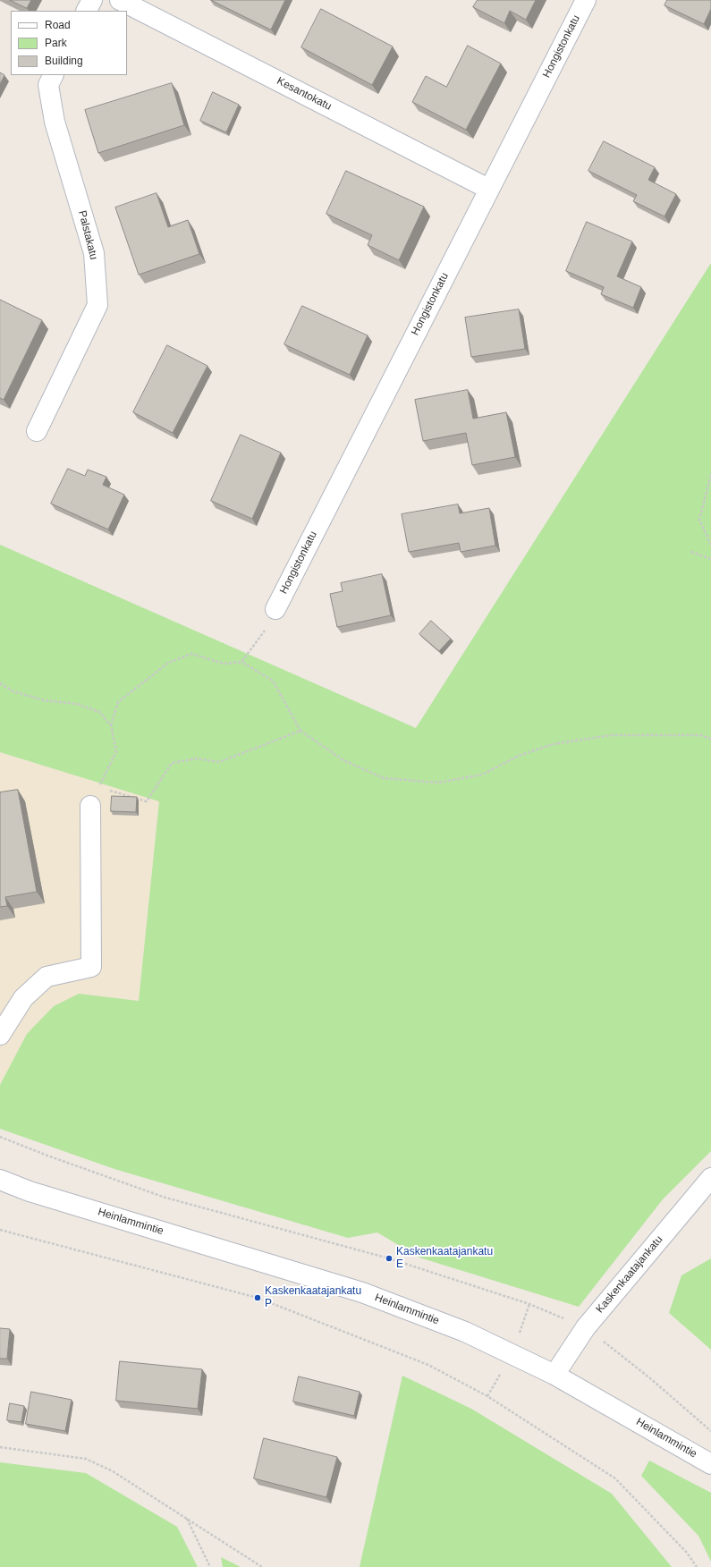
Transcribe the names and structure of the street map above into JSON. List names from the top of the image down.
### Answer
{
  "streets": {
    "street": [
      "Hongistonkatu",
      "Kesantokatu",
      "Palstakatu",
      "Heinlammintie",
      "Kaskenkaatajankatu"
    ]
  },
  "crossings": [
    ["Hongistonkatu", "Kesantokatu"],
    ["Heinlammintie", "Kaskenkaatajankatu"]
  ],
  "places": ["Kaskenkaatajankatu E", "Kaskenkaatajankatu P"],
  "legend": ["Road", "Park", "Building"]
}
